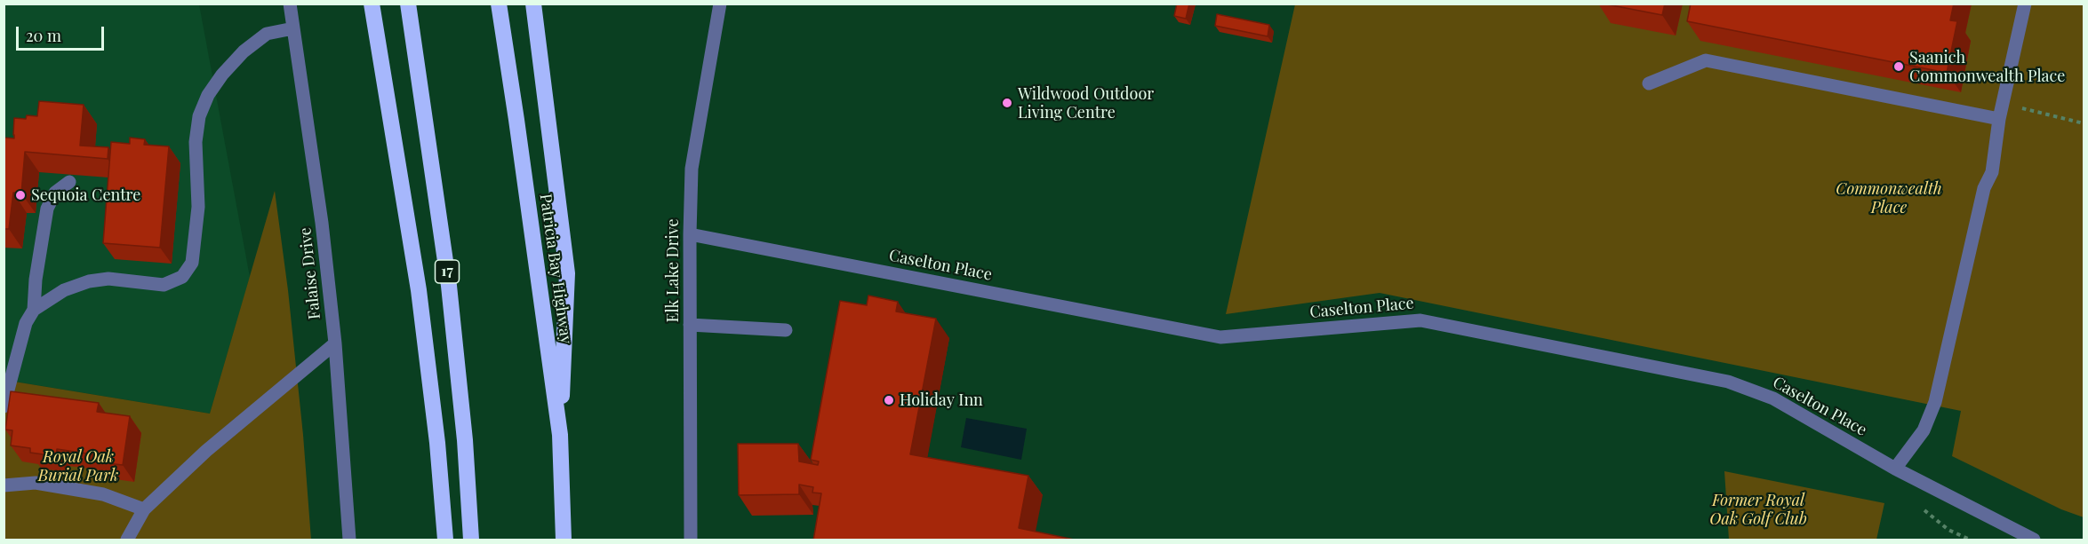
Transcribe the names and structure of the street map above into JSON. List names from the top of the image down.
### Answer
{
  "streets": {
    "highway": ["Patricia Bay Highway", "17"],
    "street": ["Caselton Place", "Elk Lake Drive", "Falaise Drive"]
  },
  "crossings": [
    ["Caselton Place", "Elk Lake Drive"]
  ],
  "parks": ["Commonwealth Place", "Royal Oak Burial Park", "Former Royal Oak Golf Club"],
  "places": [
    "Saanich Commonwealth Place",
    "Wildwood Outdoor Living Centre",
    "Sequoia Centre",
    "Holiday Inn"
  ],
  "scale_bar": "20 m"
}
